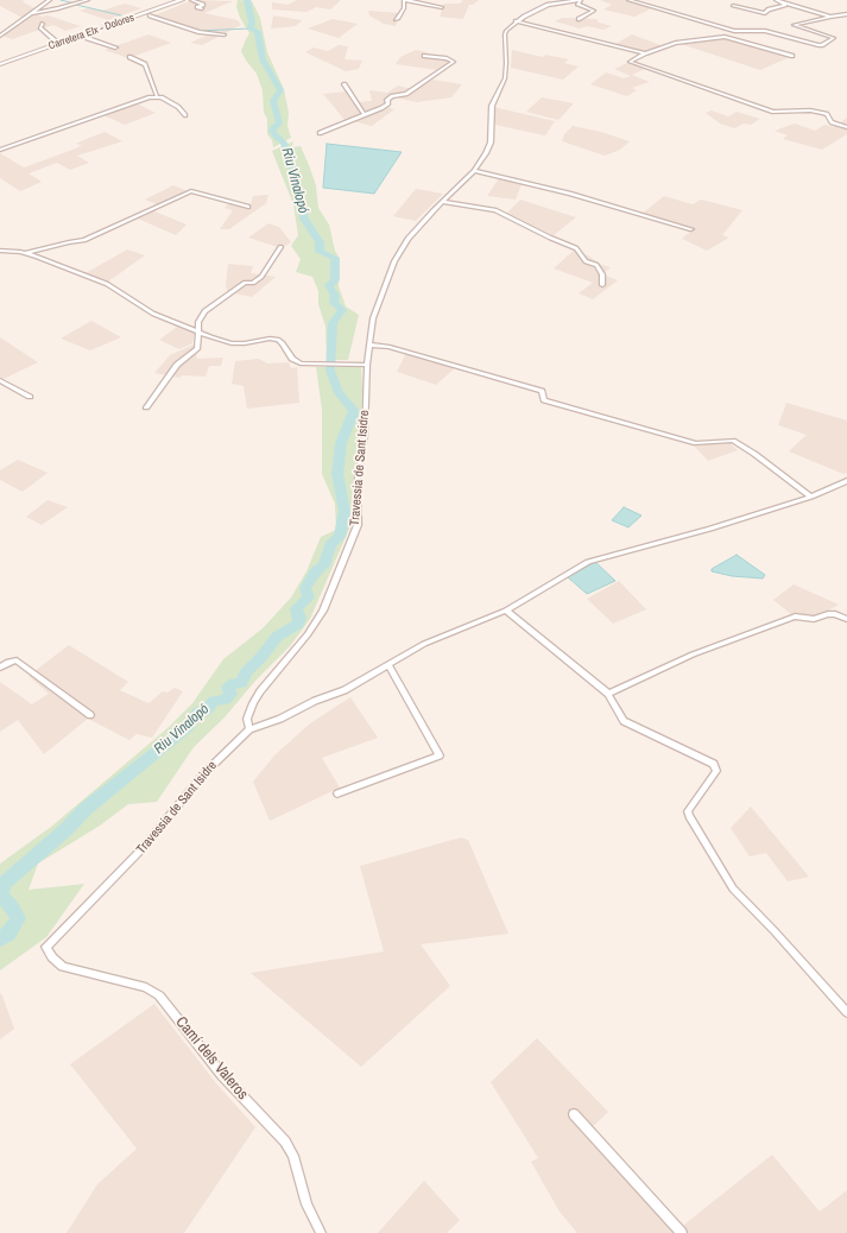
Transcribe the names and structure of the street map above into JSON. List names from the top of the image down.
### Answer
{
  "streets": {
    "main road": ["Carretera Elx - Dolores"],
    "street": ["Travessia de Sant Isidre", "Camí dels Valeros"]
  },
  "crossings": [
    ["Travessia de Sant Isidre", "Camí dels Valeros"]
  ],
  "water": ["Riu Vinalopó"]
}
